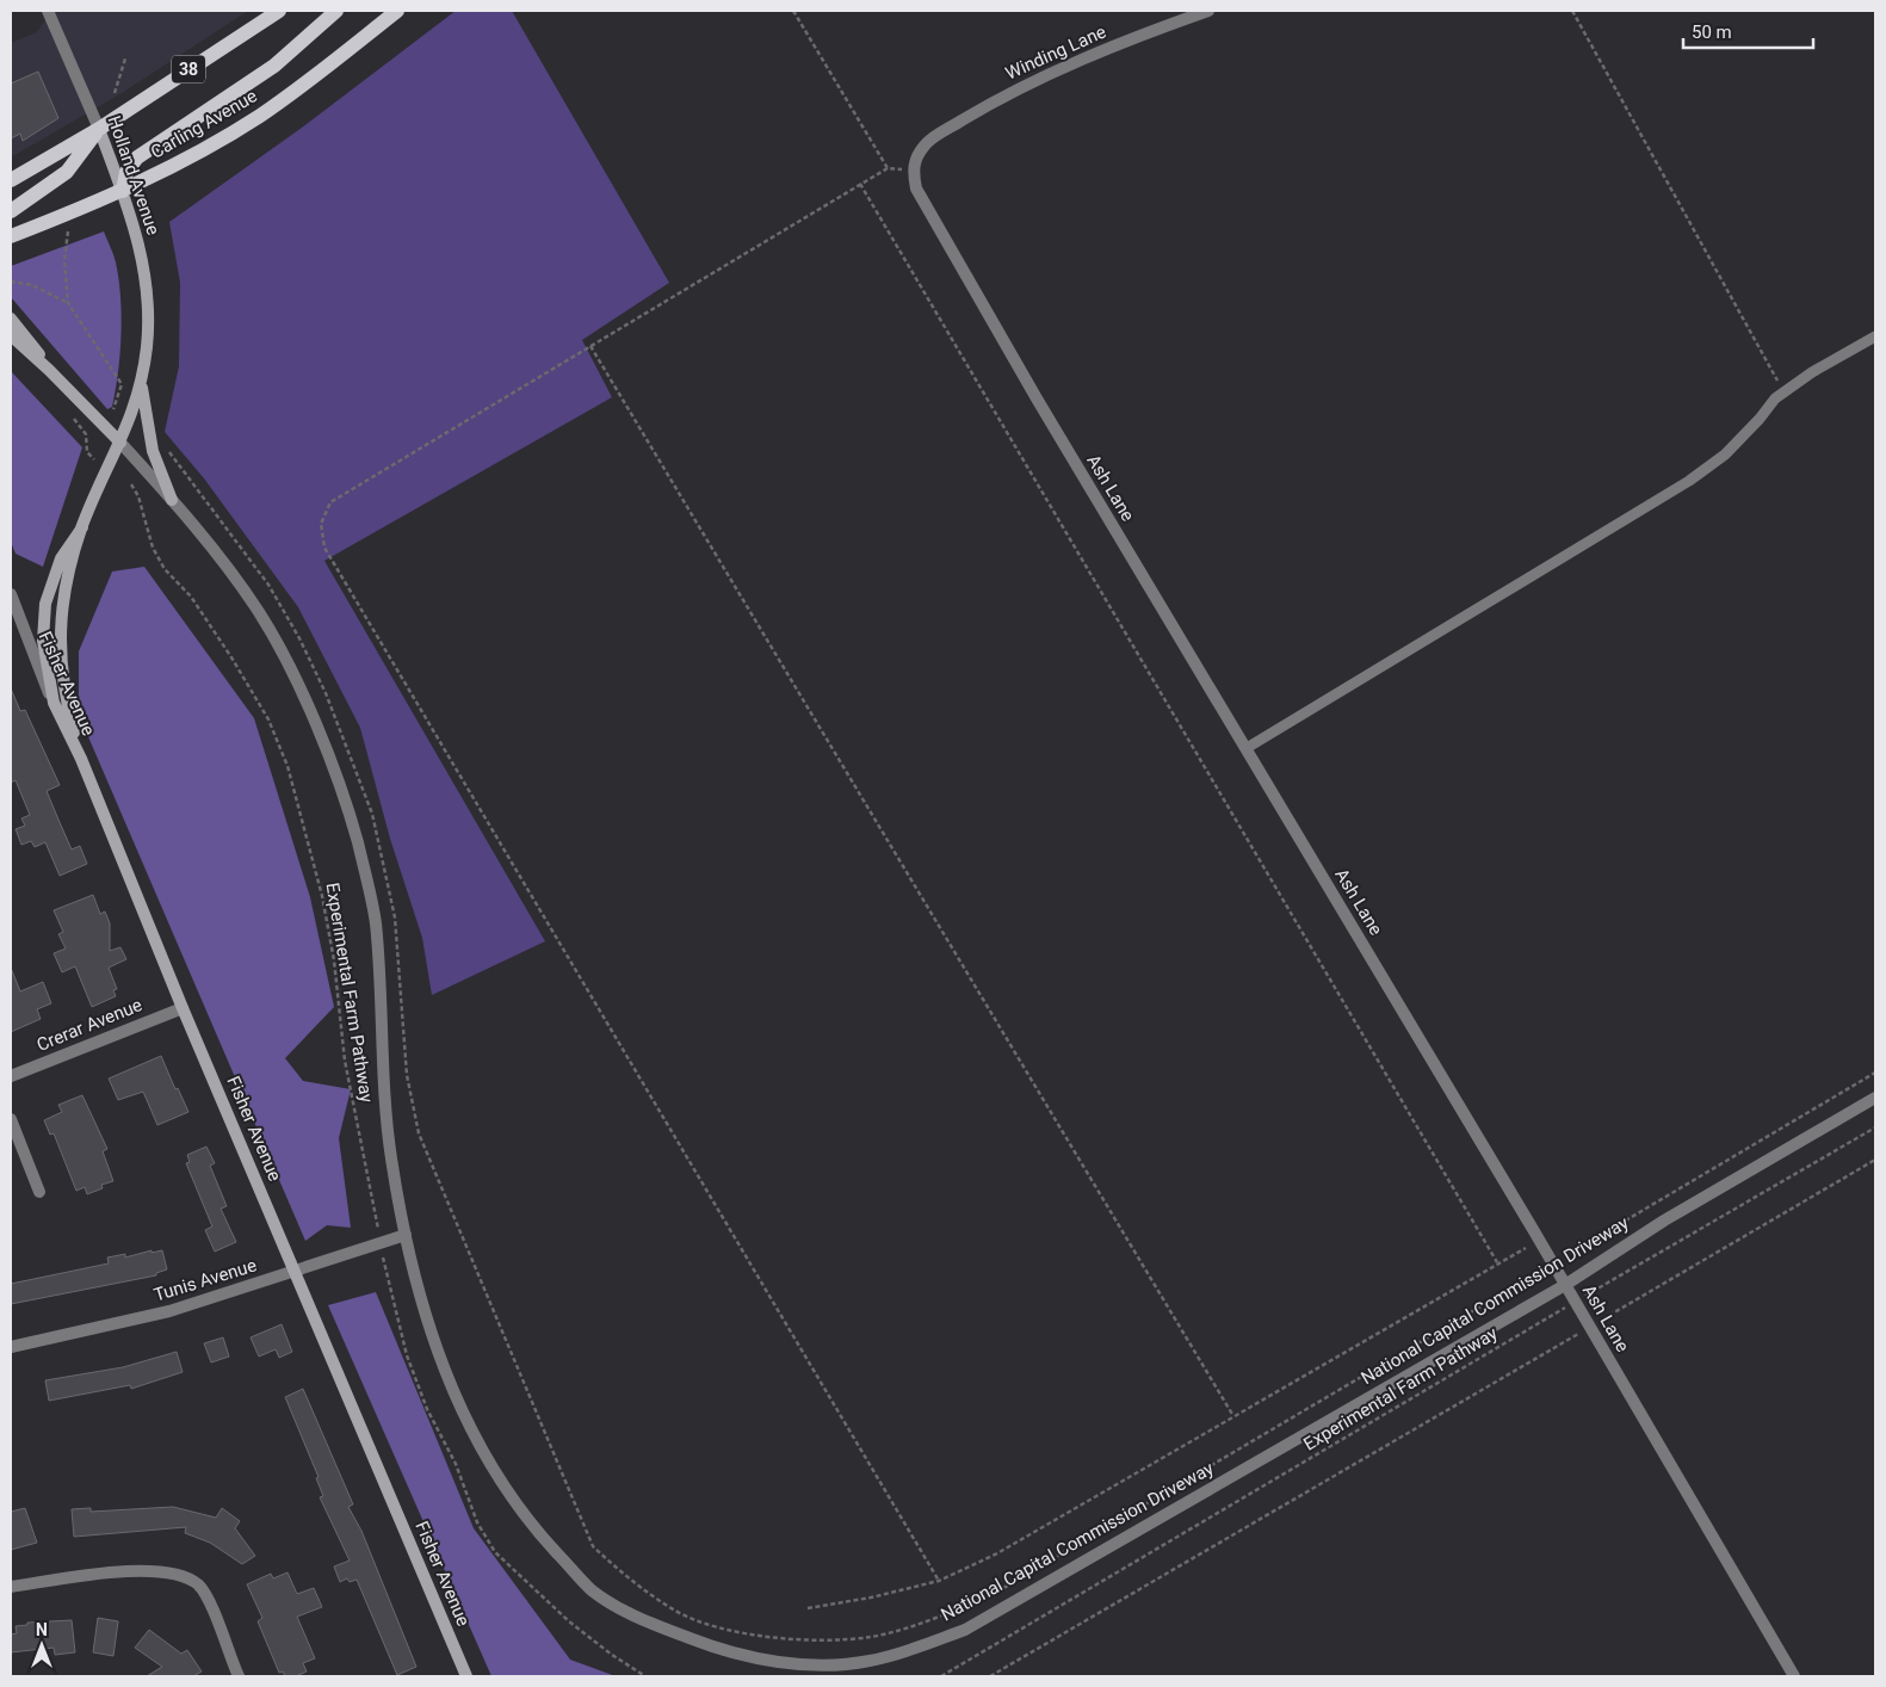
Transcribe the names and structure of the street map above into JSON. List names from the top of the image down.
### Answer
{
  "streets": {
    "main road": [
      "38",
      "Carling Avenue",
      "Holland Avenue",
      "Fisher Avenue"
    ],
    "street": [
      "Winding Lane",
      "Ash Lane",
      "Crerar Avenue",
      "Tunis Avenue",
      "National Capital Commission Driveway"
    ],
    "path": ["Experimental Farm Pathway"]
  },
  "crossings": [
    ["Winding Lane", "Ash Lane"],
    ["38", "Holland Avenue"],
    ["Carling Avenue", "Holland Avenue"],
    ["Holland Avenue", "Fisher Avenue"],
    ["Holland Avenue", "National Capital Commission Driveway"],
    ["Ash Lane", "Experimental Farm Pathway"],
    ["Ash Lane", "National Capital Commission Driveway"],
    ["Fisher Avenue", "Crerar Avenue"],
    ["Fisher Avenue", "Tunis Avenue"],
    ["Tunis Avenue", "National Capital Commission Driveway"]
  ],
  "scale_bar": "50 m",
  "north": "top"
}
